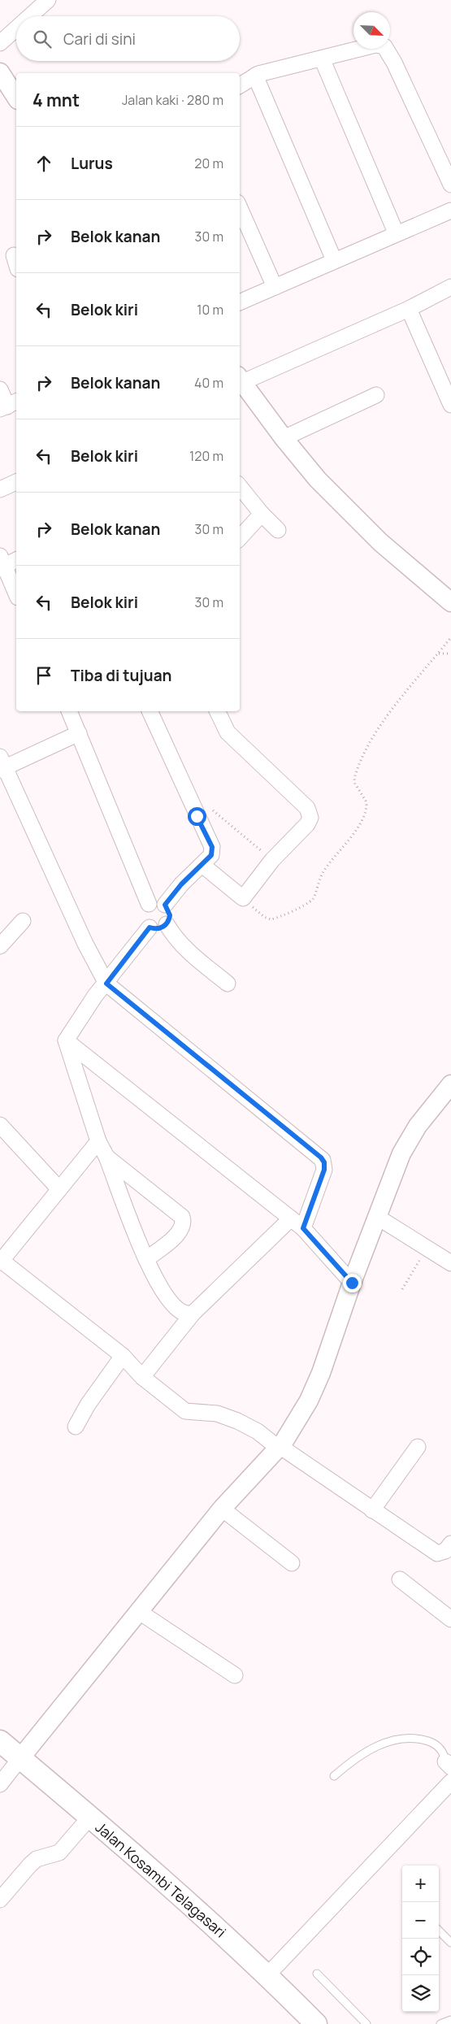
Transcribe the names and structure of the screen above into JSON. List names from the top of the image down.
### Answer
{
  "streets": {
    "main road": ["Jalan Kosambi Telagasari"]
  },
  "north": "bottom right",
  "page": {
    "search": "Cari di sini",
    "heading": ["4 mnt", "Jalan kaki · 280 m"],
    "list": [
      ["Lurus", "20 m"],
      ["Belok kanan", "30 m"],
      ["Belok kiri", "10 m"],
      ["Belok kanan", "40 m"],
      ["Belok kiri", "120 m"],
      ["Belok kanan", "30 m"],
      ["Belok kiri", "30 m"],
      "Tiba di tujuan"
    ],
    "map_buttons": ["+", "−"]
  }
}
